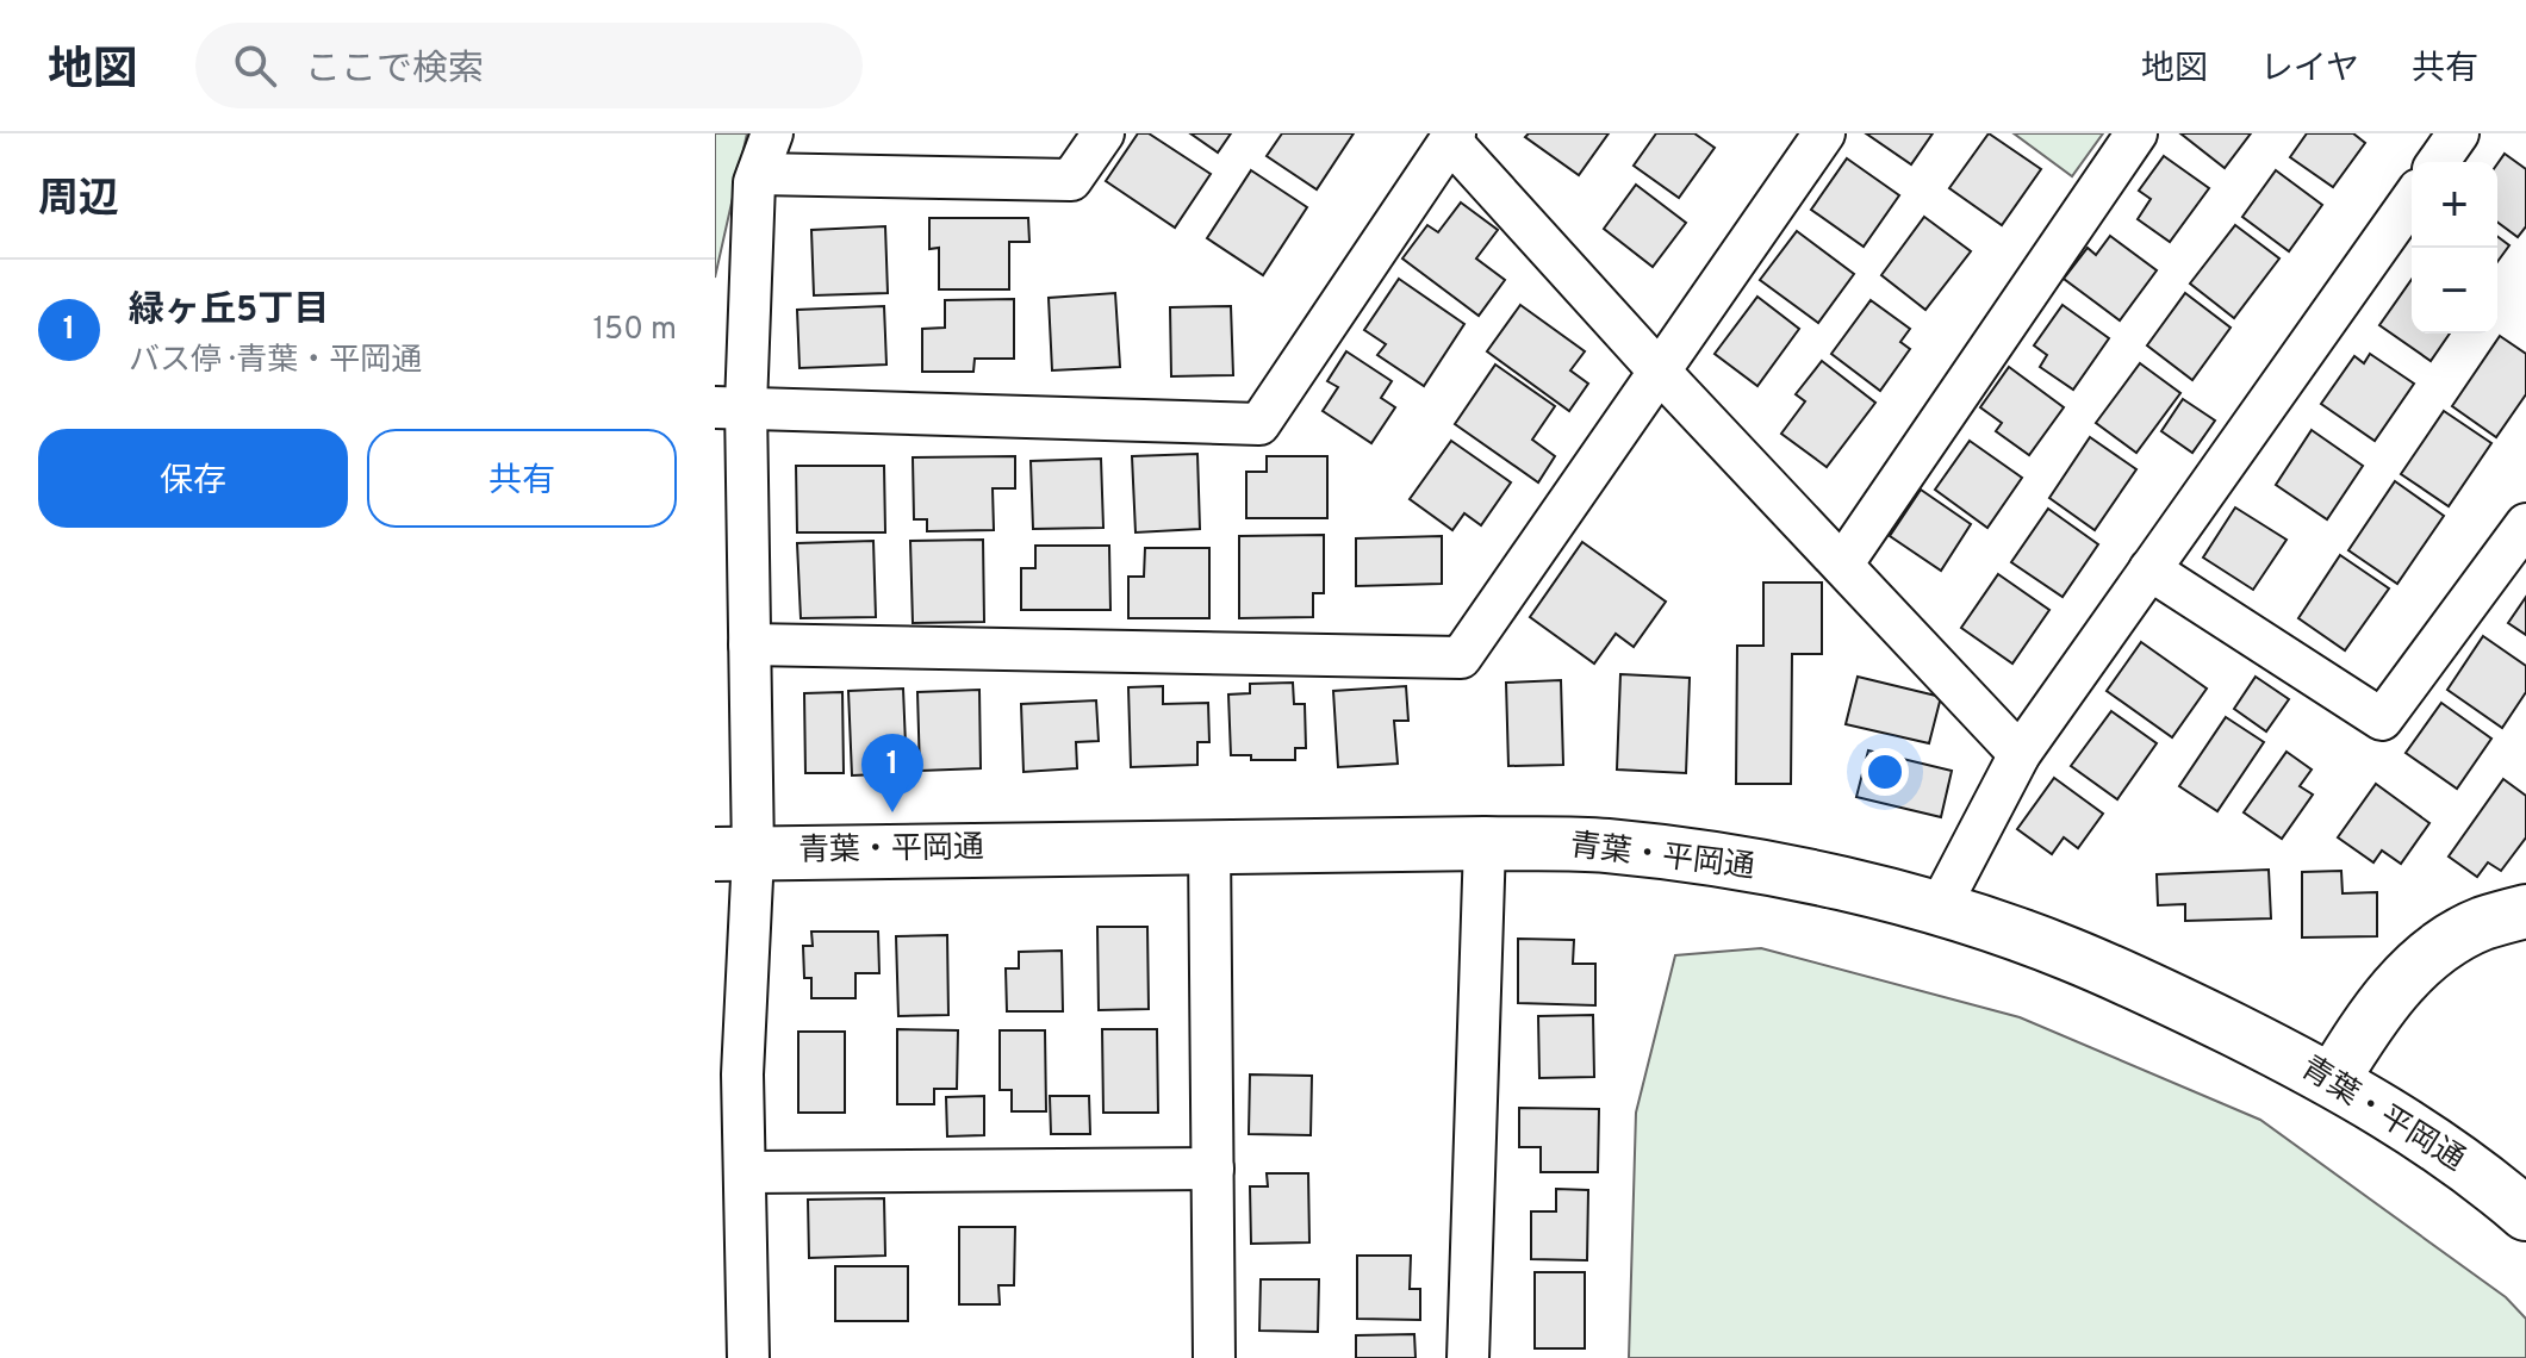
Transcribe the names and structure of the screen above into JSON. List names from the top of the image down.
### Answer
{
  "streets": {
    "street": ["青葉・平岡通"]
  },
  "page": {
    "header": "地図",
    "search": "ここで検索",
    "nav": ["地図", "レイヤ", "共有"],
    "heading": "周辺",
    "map_buttons": ["+", "−"],
    "list": [
      {
        "mark": "1",
        "name": "緑ヶ丘5丁目",
        "note": "バス停 · 青葉・平岡通",
        "value": "150 m"
      }
    ],
    "buttons": ["保存", "共有"],
    "pins": "1"
  }
}
